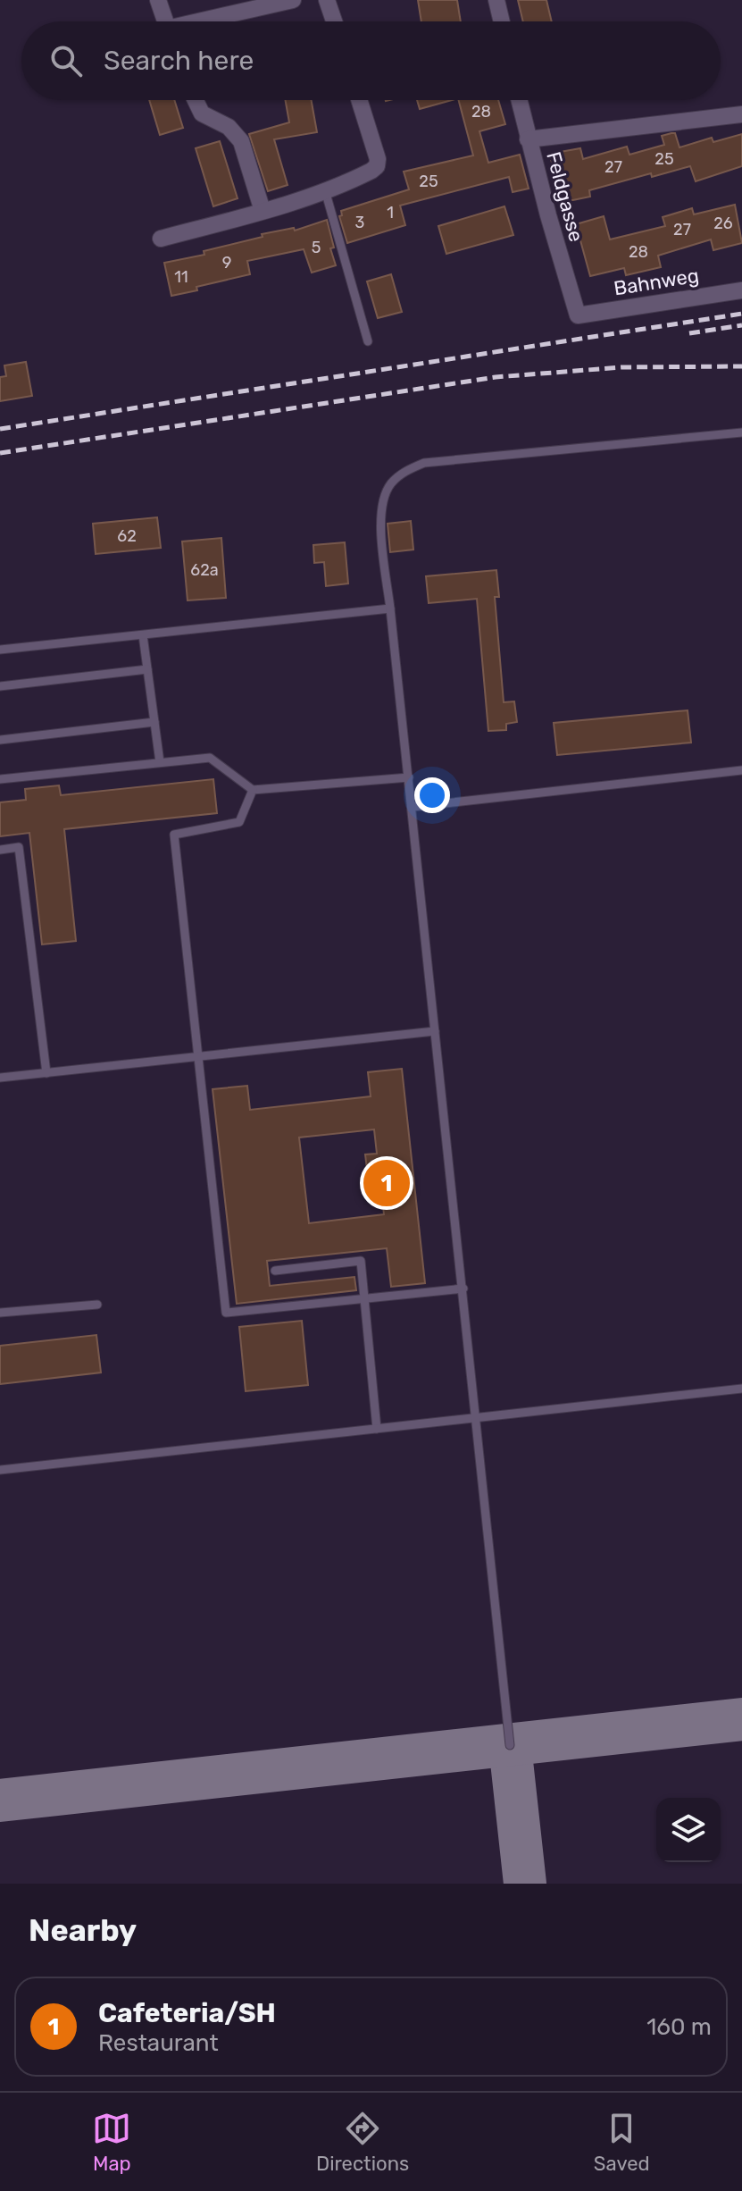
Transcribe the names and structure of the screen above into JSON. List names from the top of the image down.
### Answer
{
  "streets": {
    "street": ["Feldgasse", "Bahnweg"]
  },
  "crossings": [
    ["Feldgasse", "Bahnweg"]
  ],
  "house_numbers": [
    "28",
    "25",
    "27",
    "25",
    "1",
    "3",
    "26",
    "27",
    "5",
    "28",
    "9",
    "11",
    "62",
    "62a"
  ],
  "page": {
    "search": "Search here",
    "pins": "1",
    "heading": "Nearby",
    "list": [
      {
        "mark": "1",
        "name": "Cafeteria/SH",
        "note": "Restaurant",
        "value": "160 m"
      }
    ],
    "nav": ["Map", "Directions", "Saved"]
  }
}
